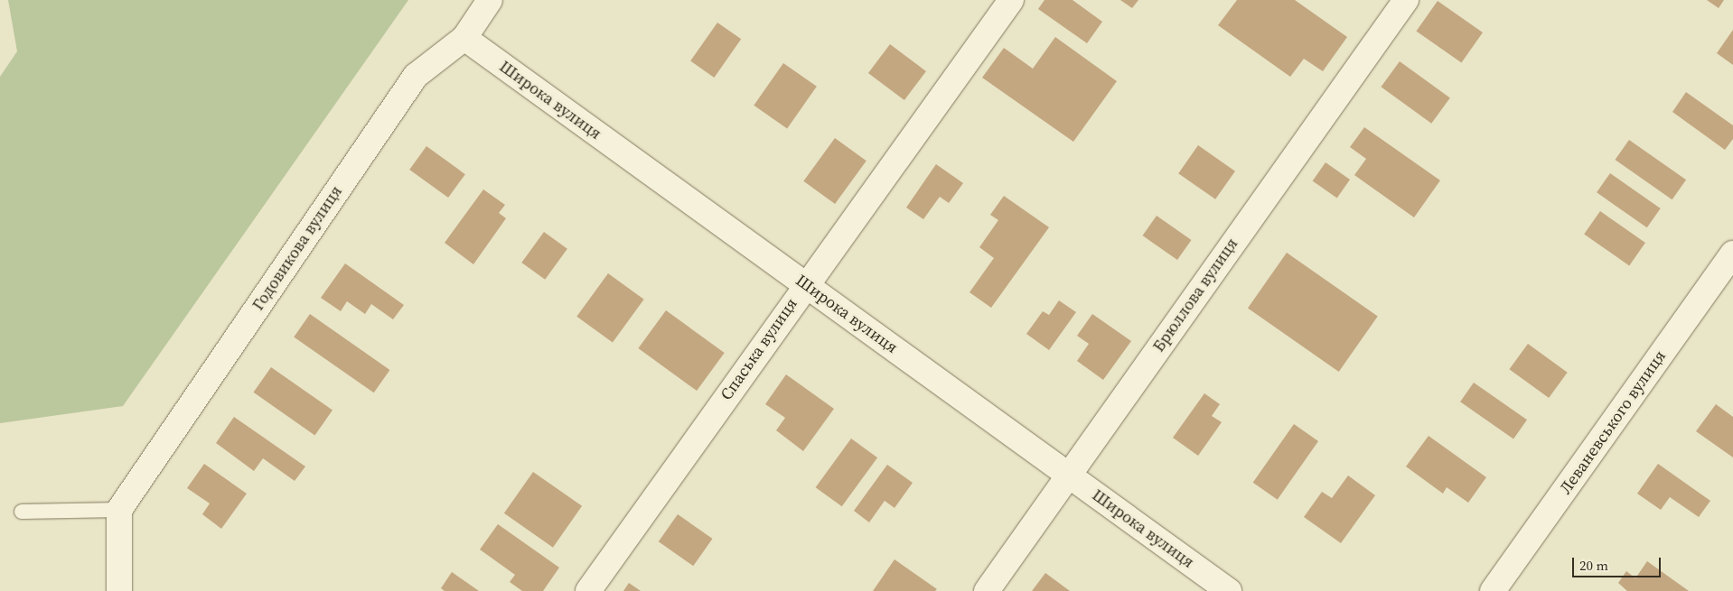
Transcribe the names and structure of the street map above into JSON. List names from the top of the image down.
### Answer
{
  "streets": {
    "street": [
      "Широка вулиця",
      "Годовикова вулиця",
      "Брюллова вулиця",
      "Спаська вулиця",
      "Леваневського вулиця"
    ]
  },
  "crossings": [
    ["Широка вулиця", "Годовикова вулиця"],
    ["Широка вулиця", "Брюллова вулиця"],
    ["Широка вулиця", "Спаська вулиця"]
  ],
  "scale_bar": "20 m"
}
